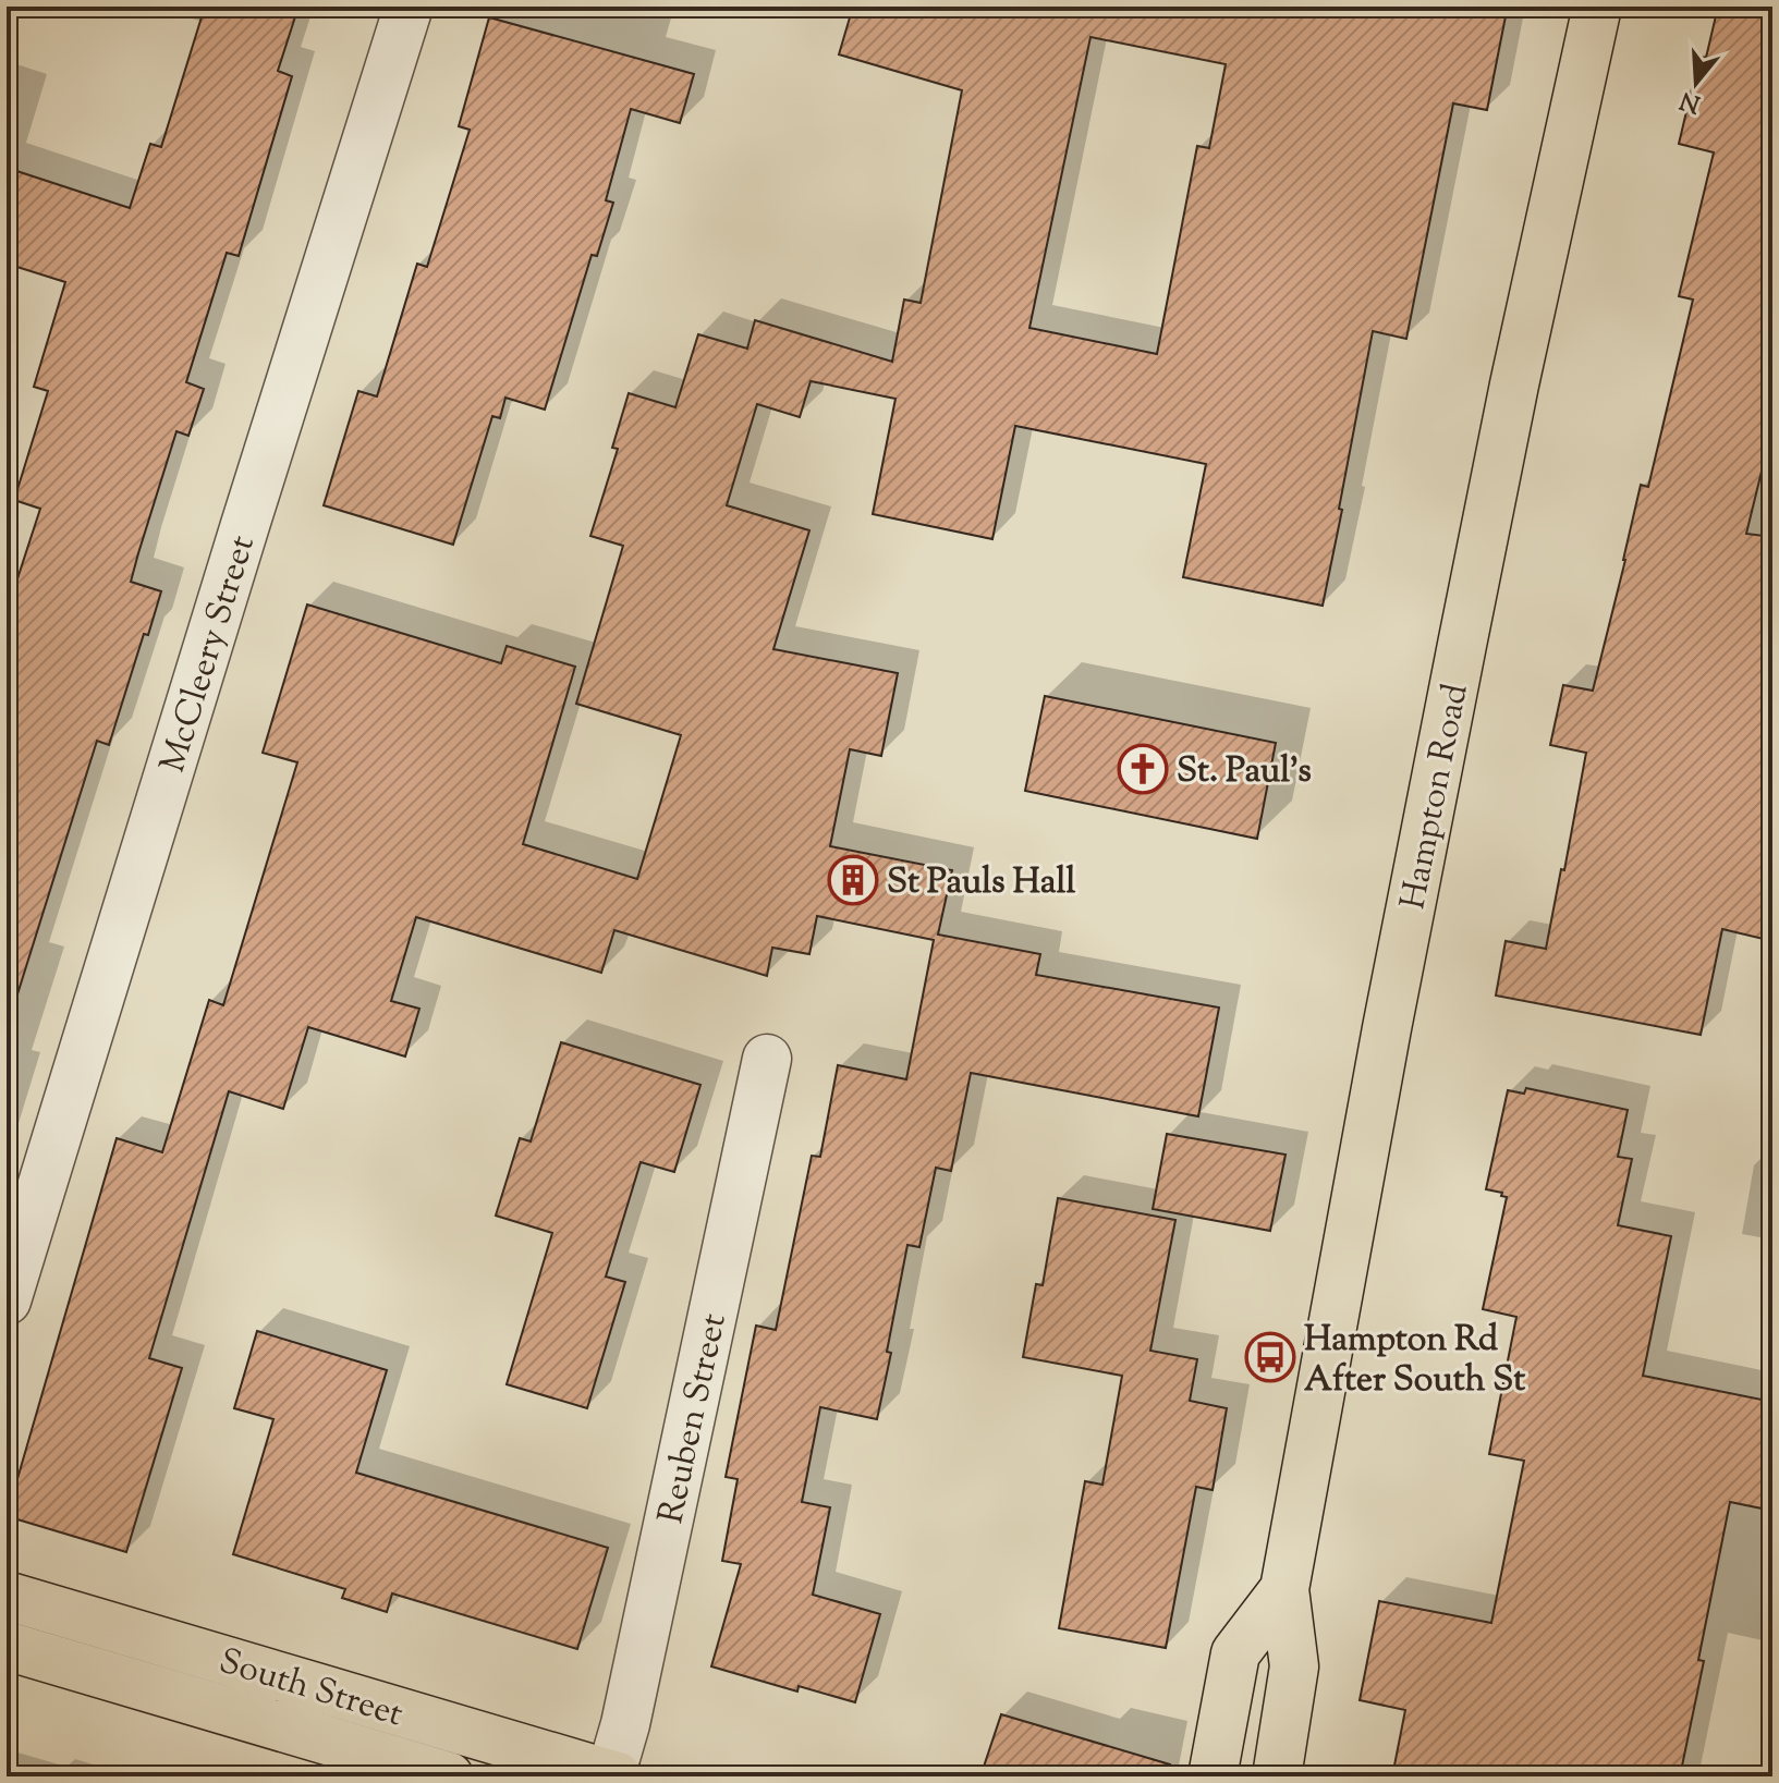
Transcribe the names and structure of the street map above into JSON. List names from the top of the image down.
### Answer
{
  "streets": {
    "main road": ["Hampton Road", "South Street"],
    "street": ["McCleery Street", "Reuben Street"]
  },
  "crossings": [
    ["Reuben Street", "South Street"]
  ],
  "places": {
    "church": ["St. Paul's"],
    "building": ["St Pauls Hall"],
    "bus stop": ["Hampton Rd After South St"]
  },
  "north": "bottom"
}
